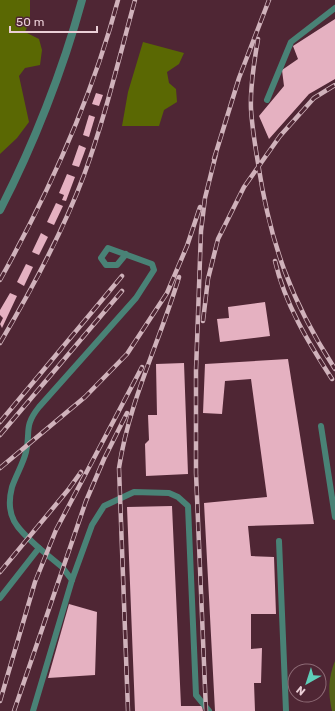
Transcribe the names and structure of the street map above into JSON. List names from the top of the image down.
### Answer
{
  "scale_bar": "50 m",
  "north": "bottom left"
}
